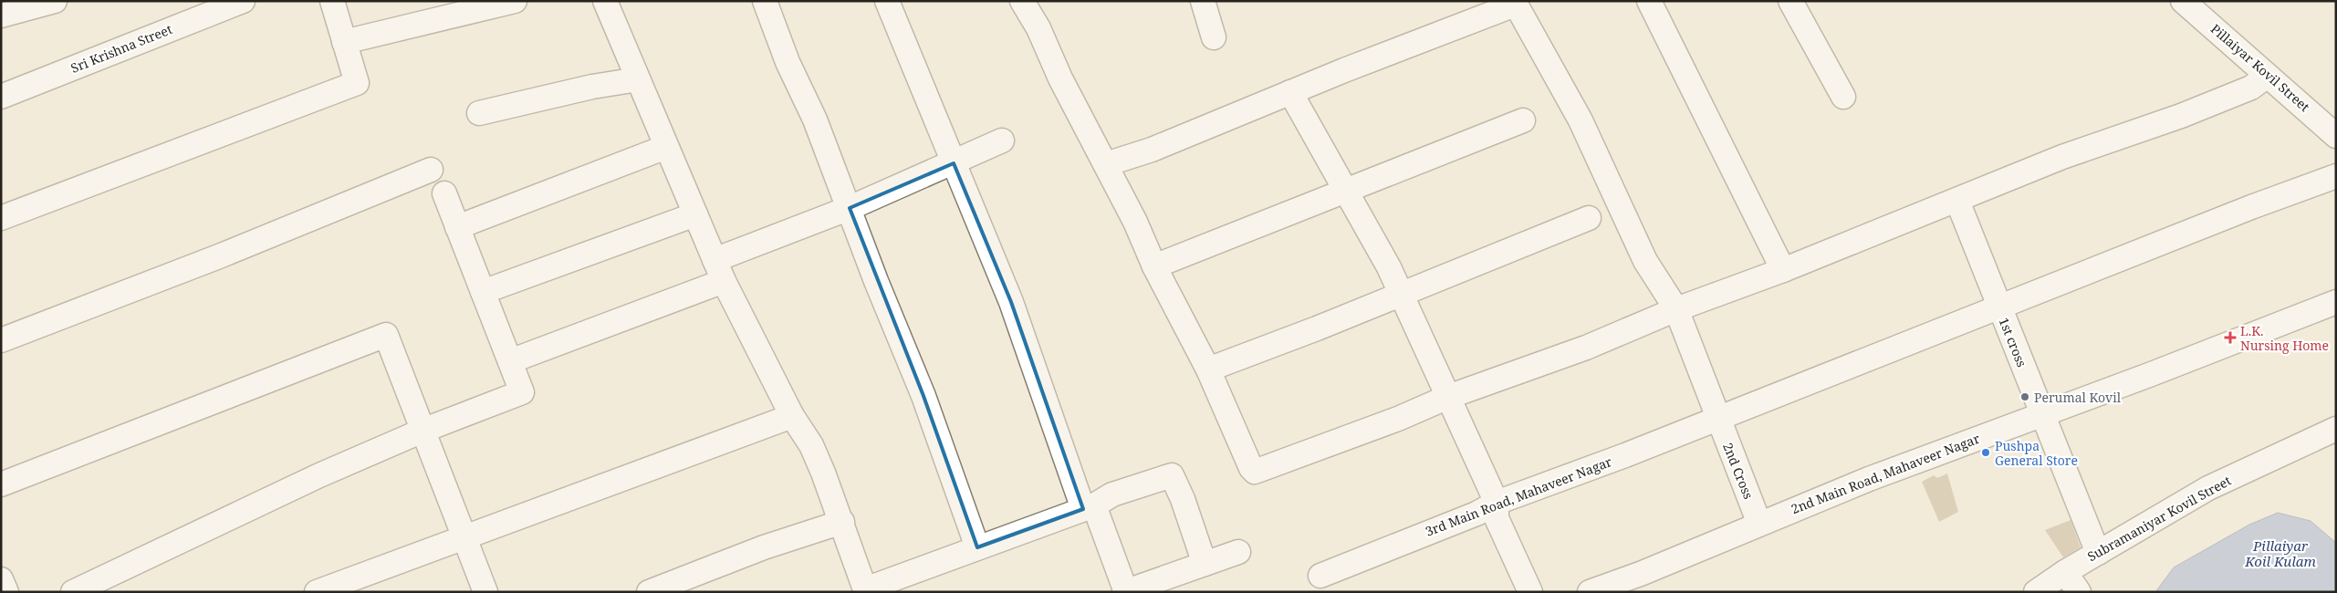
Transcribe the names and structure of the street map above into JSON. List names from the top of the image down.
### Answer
{
  "streets": {
    "street": [
      "Sri Krishna Street",
      "Pillaiyar Kovil Street",
      "1st cross",
      "2nd Cross",
      "2nd Main Road, Mahaveer Nagar",
      "3rd Main Road, Mahaveer Nagar",
      "Subramaniyar Kovil Street"
    ]
  },
  "crossings": [
    ["1st cross", "2nd Main Road, Mahaveer Nagar"],
    ["1st cross", "3rd Main Road, Mahaveer Nagar"],
    ["1st cross", "Subramaniyar Kovil Street"],
    ["2nd Cross", "2nd Main Road, Mahaveer Nagar"],
    ["2nd Cross", "3rd Main Road, Mahaveer Nagar"]
  ],
  "water": ["Pillaiyar Koil Kulam"],
  "places": {
    "health": ["L.K. Nursing Home"],
    "other": ["Perumal Kovil", "Pushpa General Store"]
  }
}
